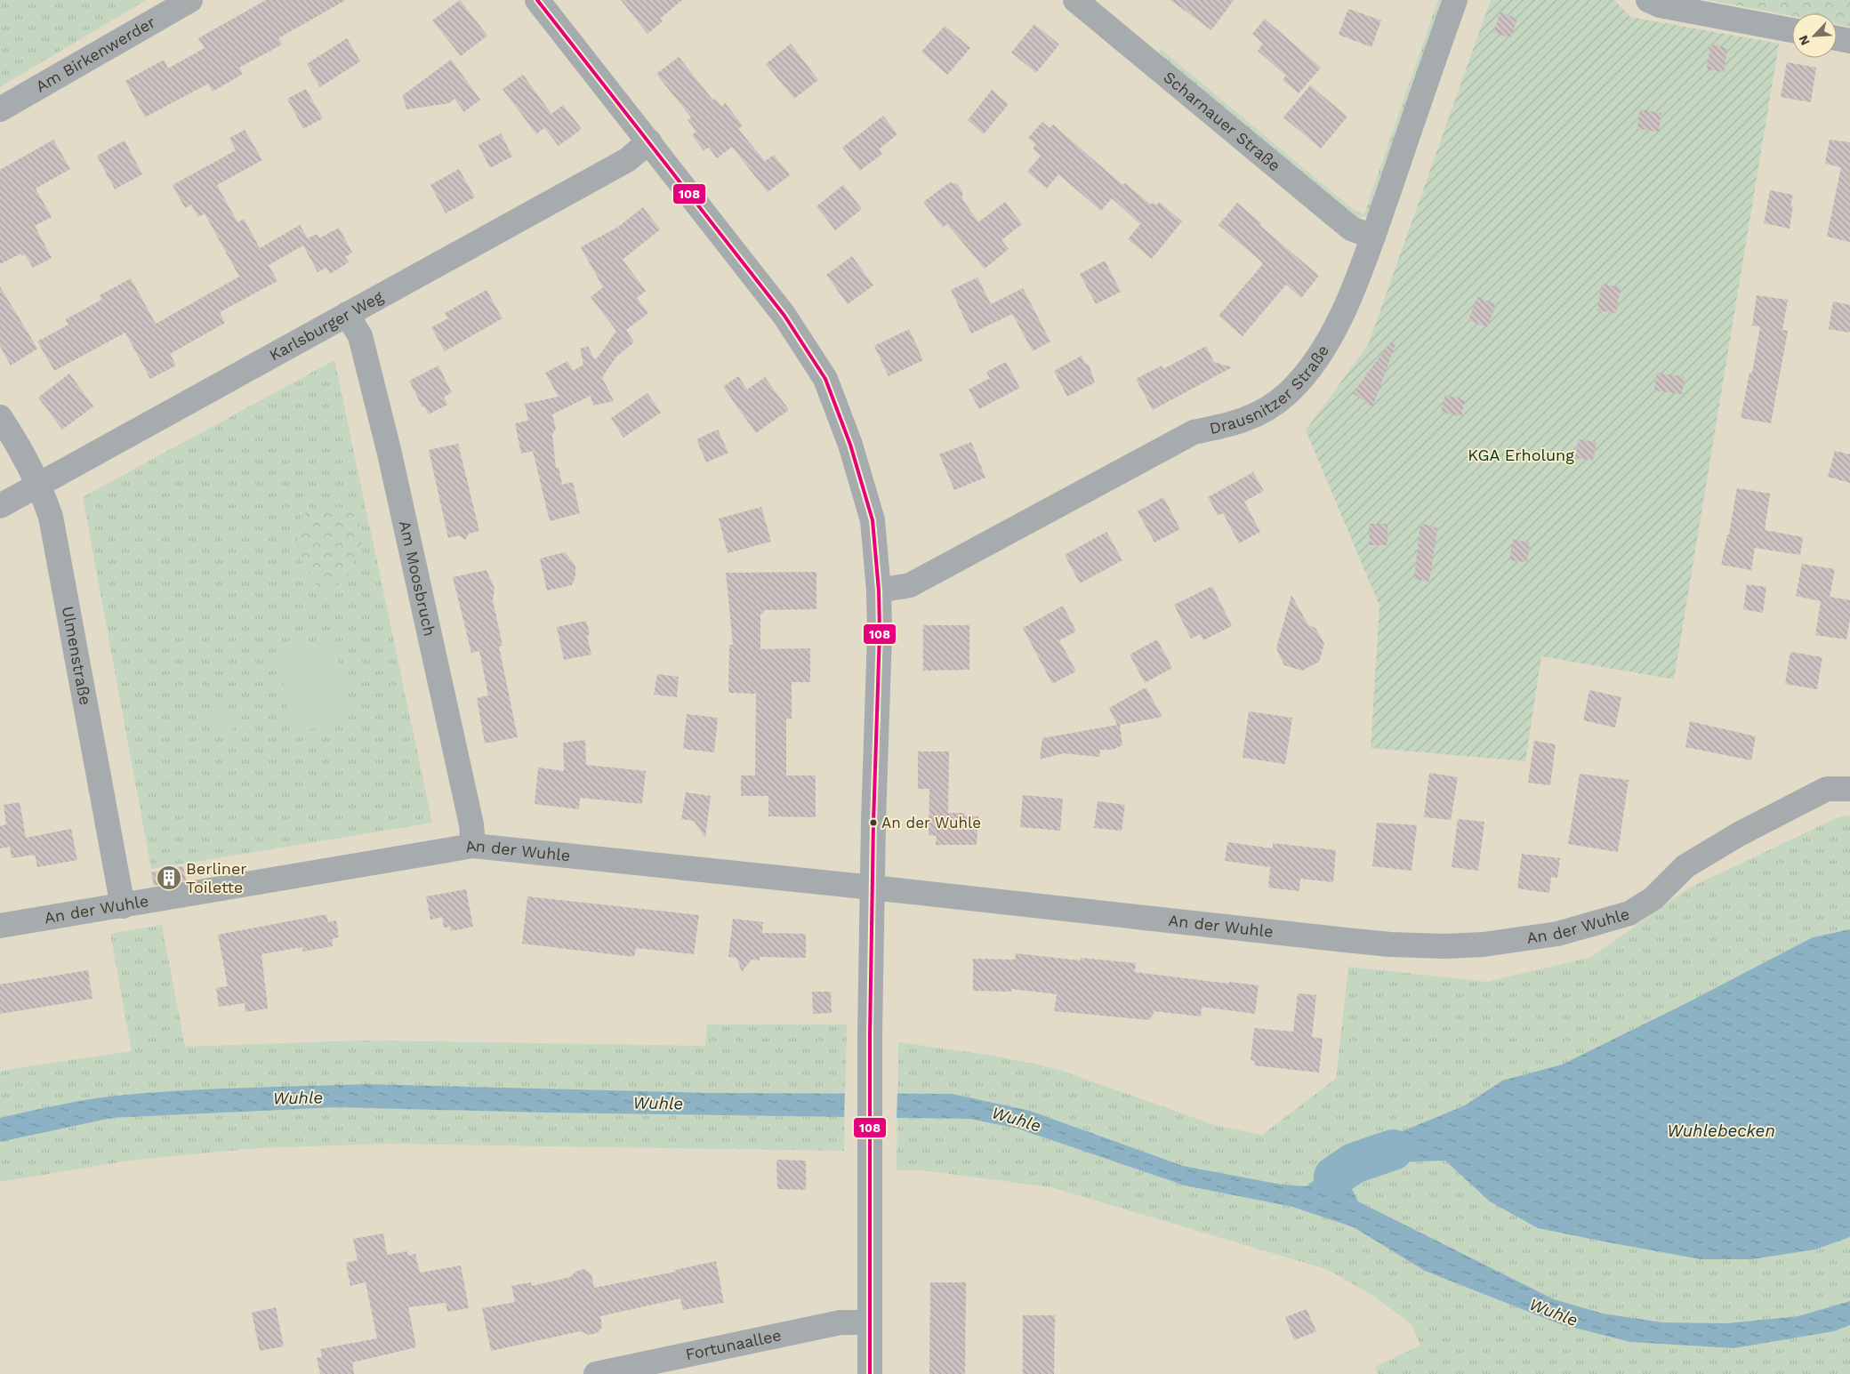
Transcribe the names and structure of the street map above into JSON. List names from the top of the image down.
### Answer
{
  "streets": {
    "street": [
      "Am Birkenwerder",
      "Scharnauer Straße",
      "Karlsburger Weg",
      "Drausnitzer Straße",
      "Am Moosbruch",
      "Ulmenstraße",
      "An der Wuhle",
      "Fortunaallee"
    ]
  },
  "crossings": [
    ["Scharnauer Straße", "Drausnitzer Straße"],
    ["Karlsburger Weg", "Am Moosbruch"],
    ["Karlsburger Weg", "Ulmenstraße"],
    ["Am Moosbruch", "An der Wuhle"],
    ["Ulmenstraße", "An der Wuhle"]
  ],
  "water": ["Wuhle", "Wuhlebecken"],
  "parks": ["KGA Erholung"],
  "places": {
    "other": ["An der Wuhle"],
    "building": ["Berliner Toilette"]
  },
  "lines": ["transit line 108"],
  "north": "bottom left"
}
